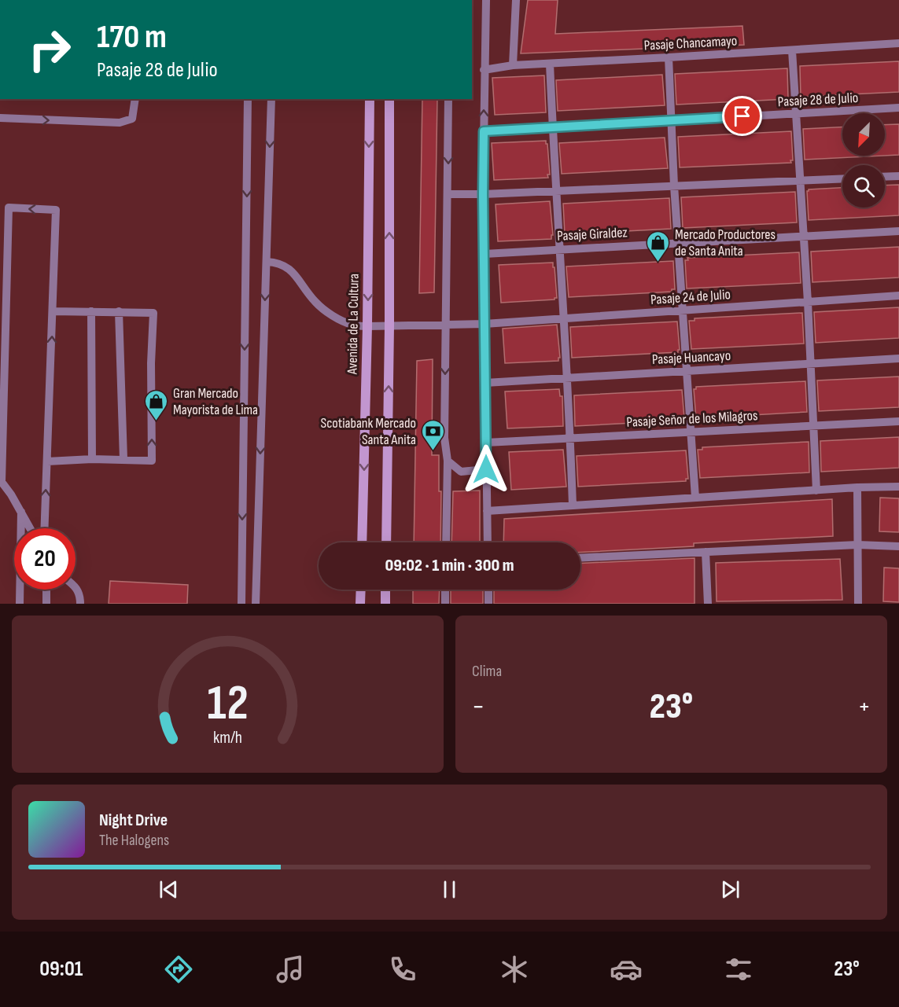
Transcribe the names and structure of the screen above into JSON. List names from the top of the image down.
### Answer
{
  "streets": {
    "main road": ["Avenida de La Cultura"],
    "lane": [
      "Pasaje Chancamayo",
      "Pasaje 28 de Julio",
      "Pasaje Giraldez",
      "Pasaje 24 de Julio",
      "Pasaje Huancayo",
      "Pasaje Señor de los Milagros"
    ]
  },
  "crossings": [
    ["Pasaje 24 de Julio", "Avenida de La Cultura"]
  ],
  "places": {
    "shop": ["Mercado Productores de Santa Anita", "Gran Mercado Mayorista de Lima"],
    "bank": ["Scotiabank Mercado Santa Anita"]
  },
  "north": "bottom left",
  "page": {
    "turn": ["170 m", "Pasaje 28 de Julio"],
    "limit": "20",
    "trip": "09:02 · 1 min · 300 m",
    "tile": "Clima",
    "heat": ["−", "23°", "+"],
    "song": ["Night Drive", "The Halogens"],
    "tabs": ["09:01", "23°"],
    "gauge": ["12", "km/h"]
  }
}
